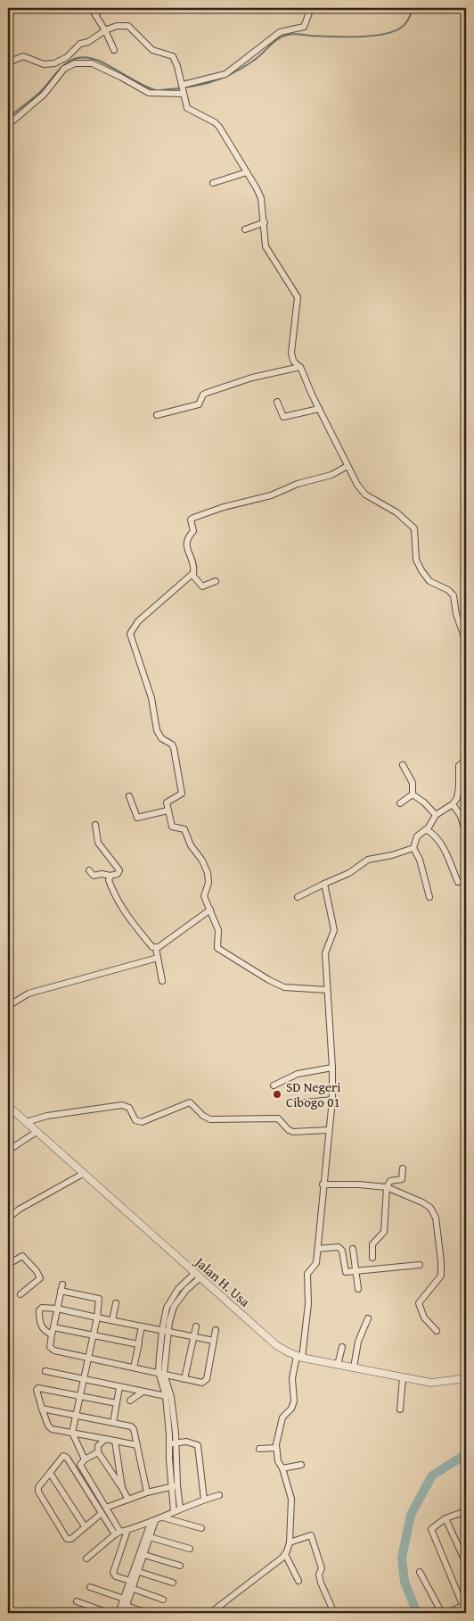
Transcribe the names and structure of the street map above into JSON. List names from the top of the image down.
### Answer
{
  "streets": {
    "street": ["Jalan H. Usa"]
  },
  "places": ["SD Negeri Cibogo 01"]
}
